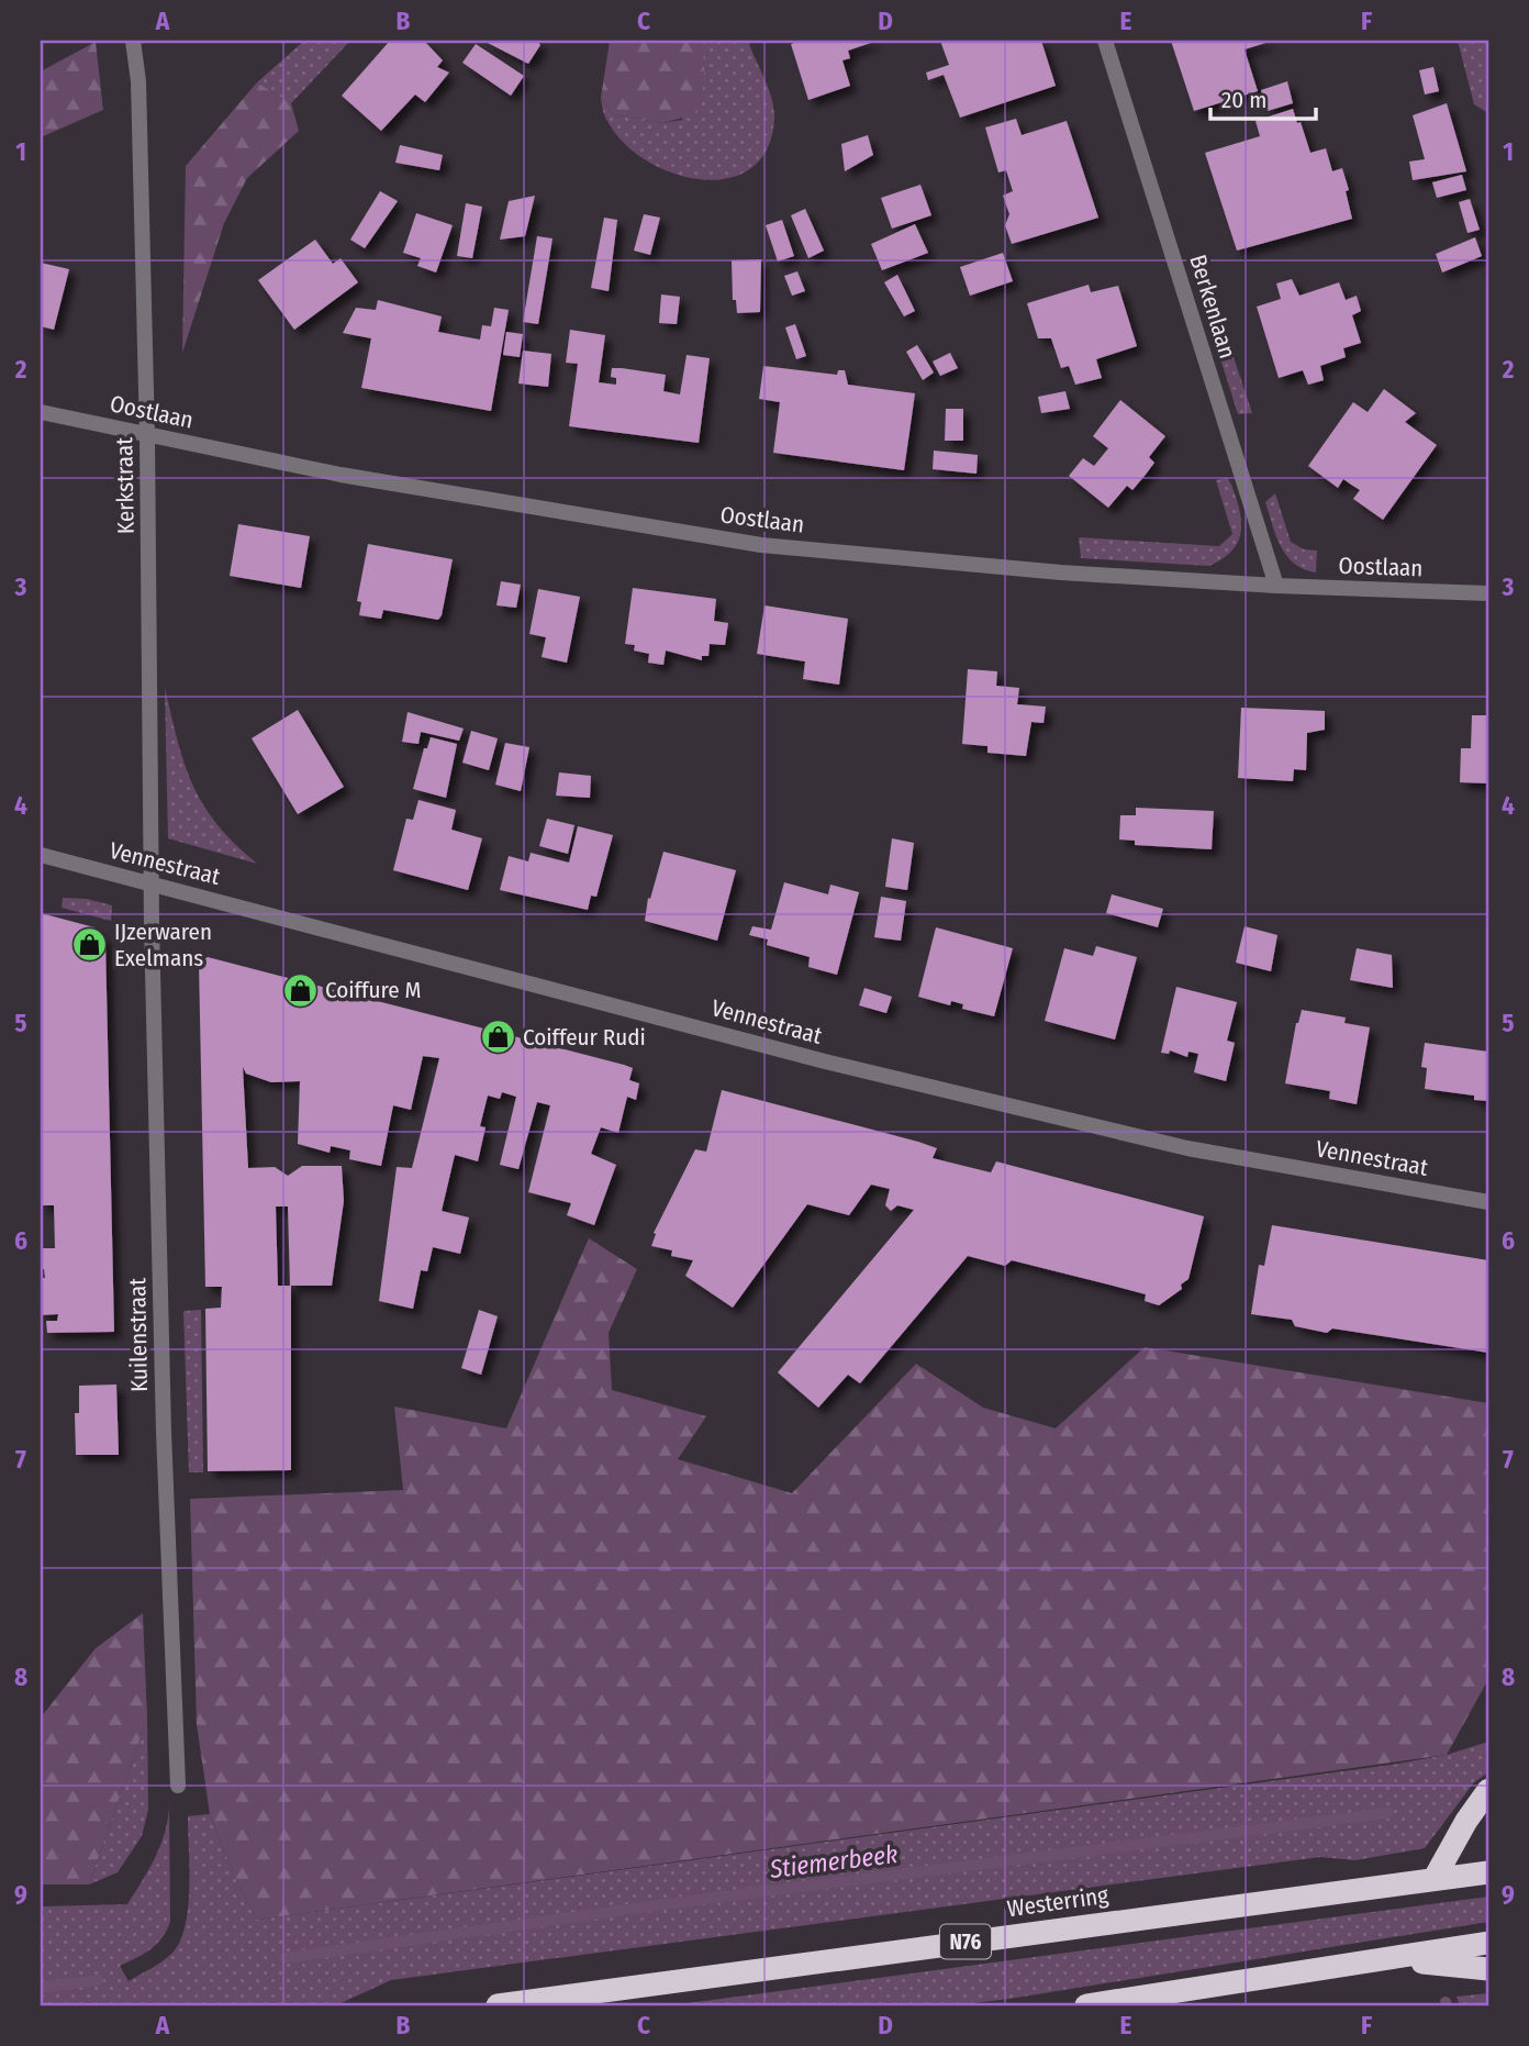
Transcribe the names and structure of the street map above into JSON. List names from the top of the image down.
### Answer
{
  "streets": {
    "highway": ["Westerring", "N76"],
    "street": [
      "Berkenlaan",
      "Oostlaan",
      "Kerkstraat",
      "Vennestraat",
      "Kuilenstraat"
    ]
  },
  "crossings": [
    ["Berkenlaan", "Oostlaan"],
    ["Oostlaan", "Kerkstraat"],
    ["Kerkstraat", "Vennestraat"],
    ["Kerkstraat", "Kuilenstraat"],
    ["Vennestraat", "Kuilenstraat"]
  ],
  "water": ["Stiemerbeek"],
  "places": {
    "shop": ["IJzerwaren Exelmans", "Coiffure M", "Coiffeur Rudi"]
  },
  "scale_bar": "20 m",
  "grid": {
    "columns": [
      "A",
      "B",
      "C",
      "D",
      "E",
      "F"
    ],
    "rows": [
      "1",
      "2",
      "3",
      "4",
      "5",
      "6",
      "7",
      "8",
      "9"
    ]
  }
}
